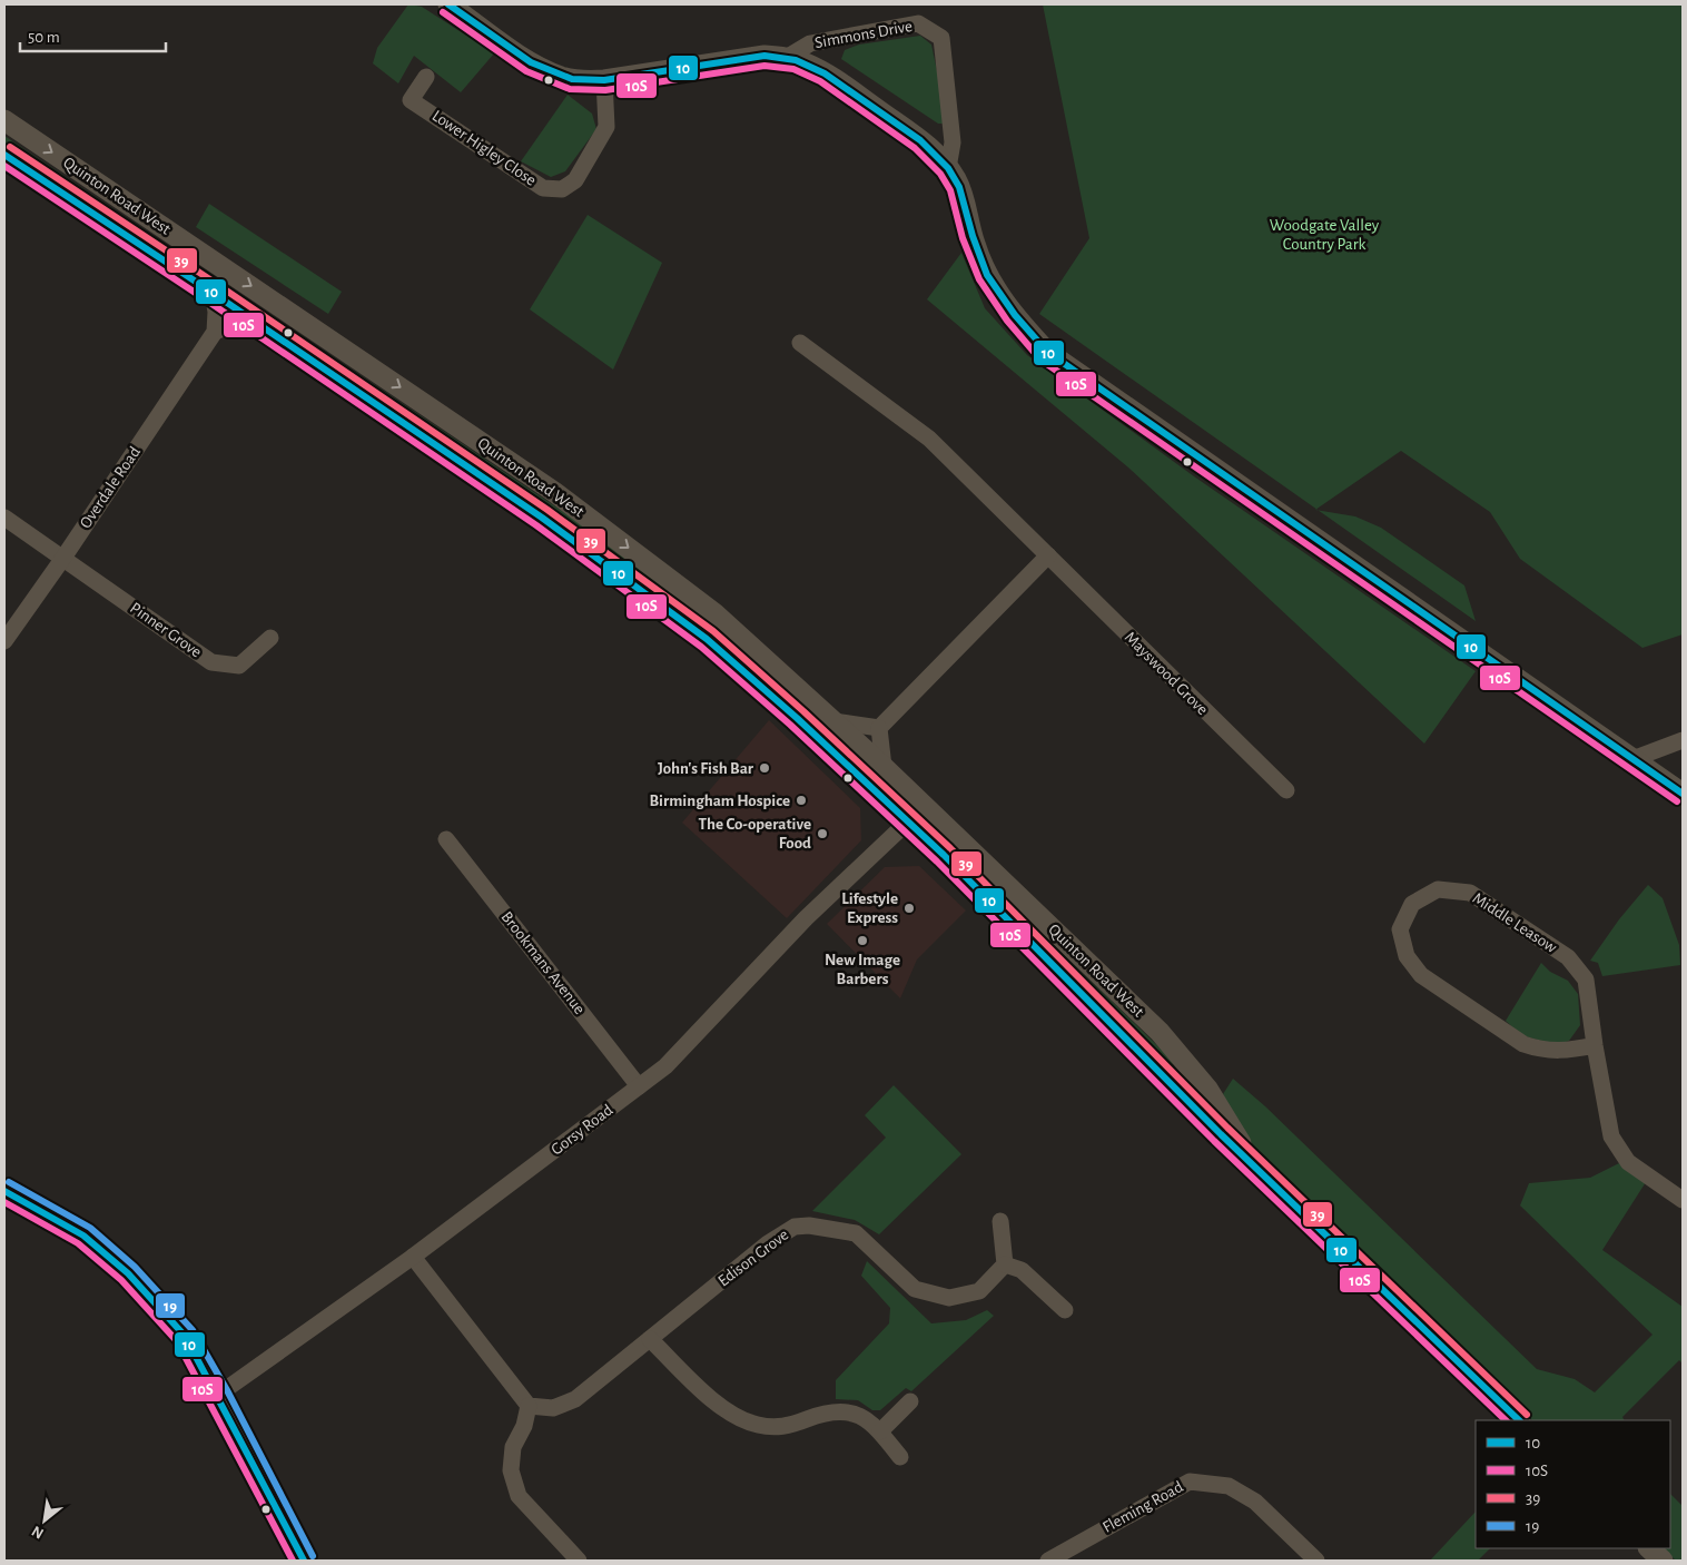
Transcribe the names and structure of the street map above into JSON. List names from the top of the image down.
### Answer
{
  "streets": {
    "street": [
      "Simmons Drive",
      "Lower Higley Close",
      "Quinton Road West",
      "Overdale Road",
      "Pinner Grove",
      "Mayswood Grove",
      "Middle Leasow",
      "Brookmans Avenue",
      "Gorsy Road",
      "Edison Grove",
      "Fleming Road"
    ]
  },
  "crossings": [
    ["Simmons Drive", "Lower Higley Close"],
    ["Quinton Road West", "Gorsy Road"],
    ["Overdale Road", "Pinner Grove"],
    ["Brookmans Avenue", "Gorsy Road"]
  ],
  "parks": ["Woodgate Valley Country Park"],
  "places": [
    "John's Fish Bar",
    "Birmingham Hospice",
    "The Co-operative Food",
    "Lifestyle Express",
    "New Image Barbers"
  ],
  "lines": [
    "transit line 10",
    "transit line 10S",
    "transit line 39",
    "transit line 19"
  ],
  "legend": [
    "10",
    "10S",
    "39",
    "19"
  ],
  "scale_bar": "50 m",
  "north": "bottom left"
}
